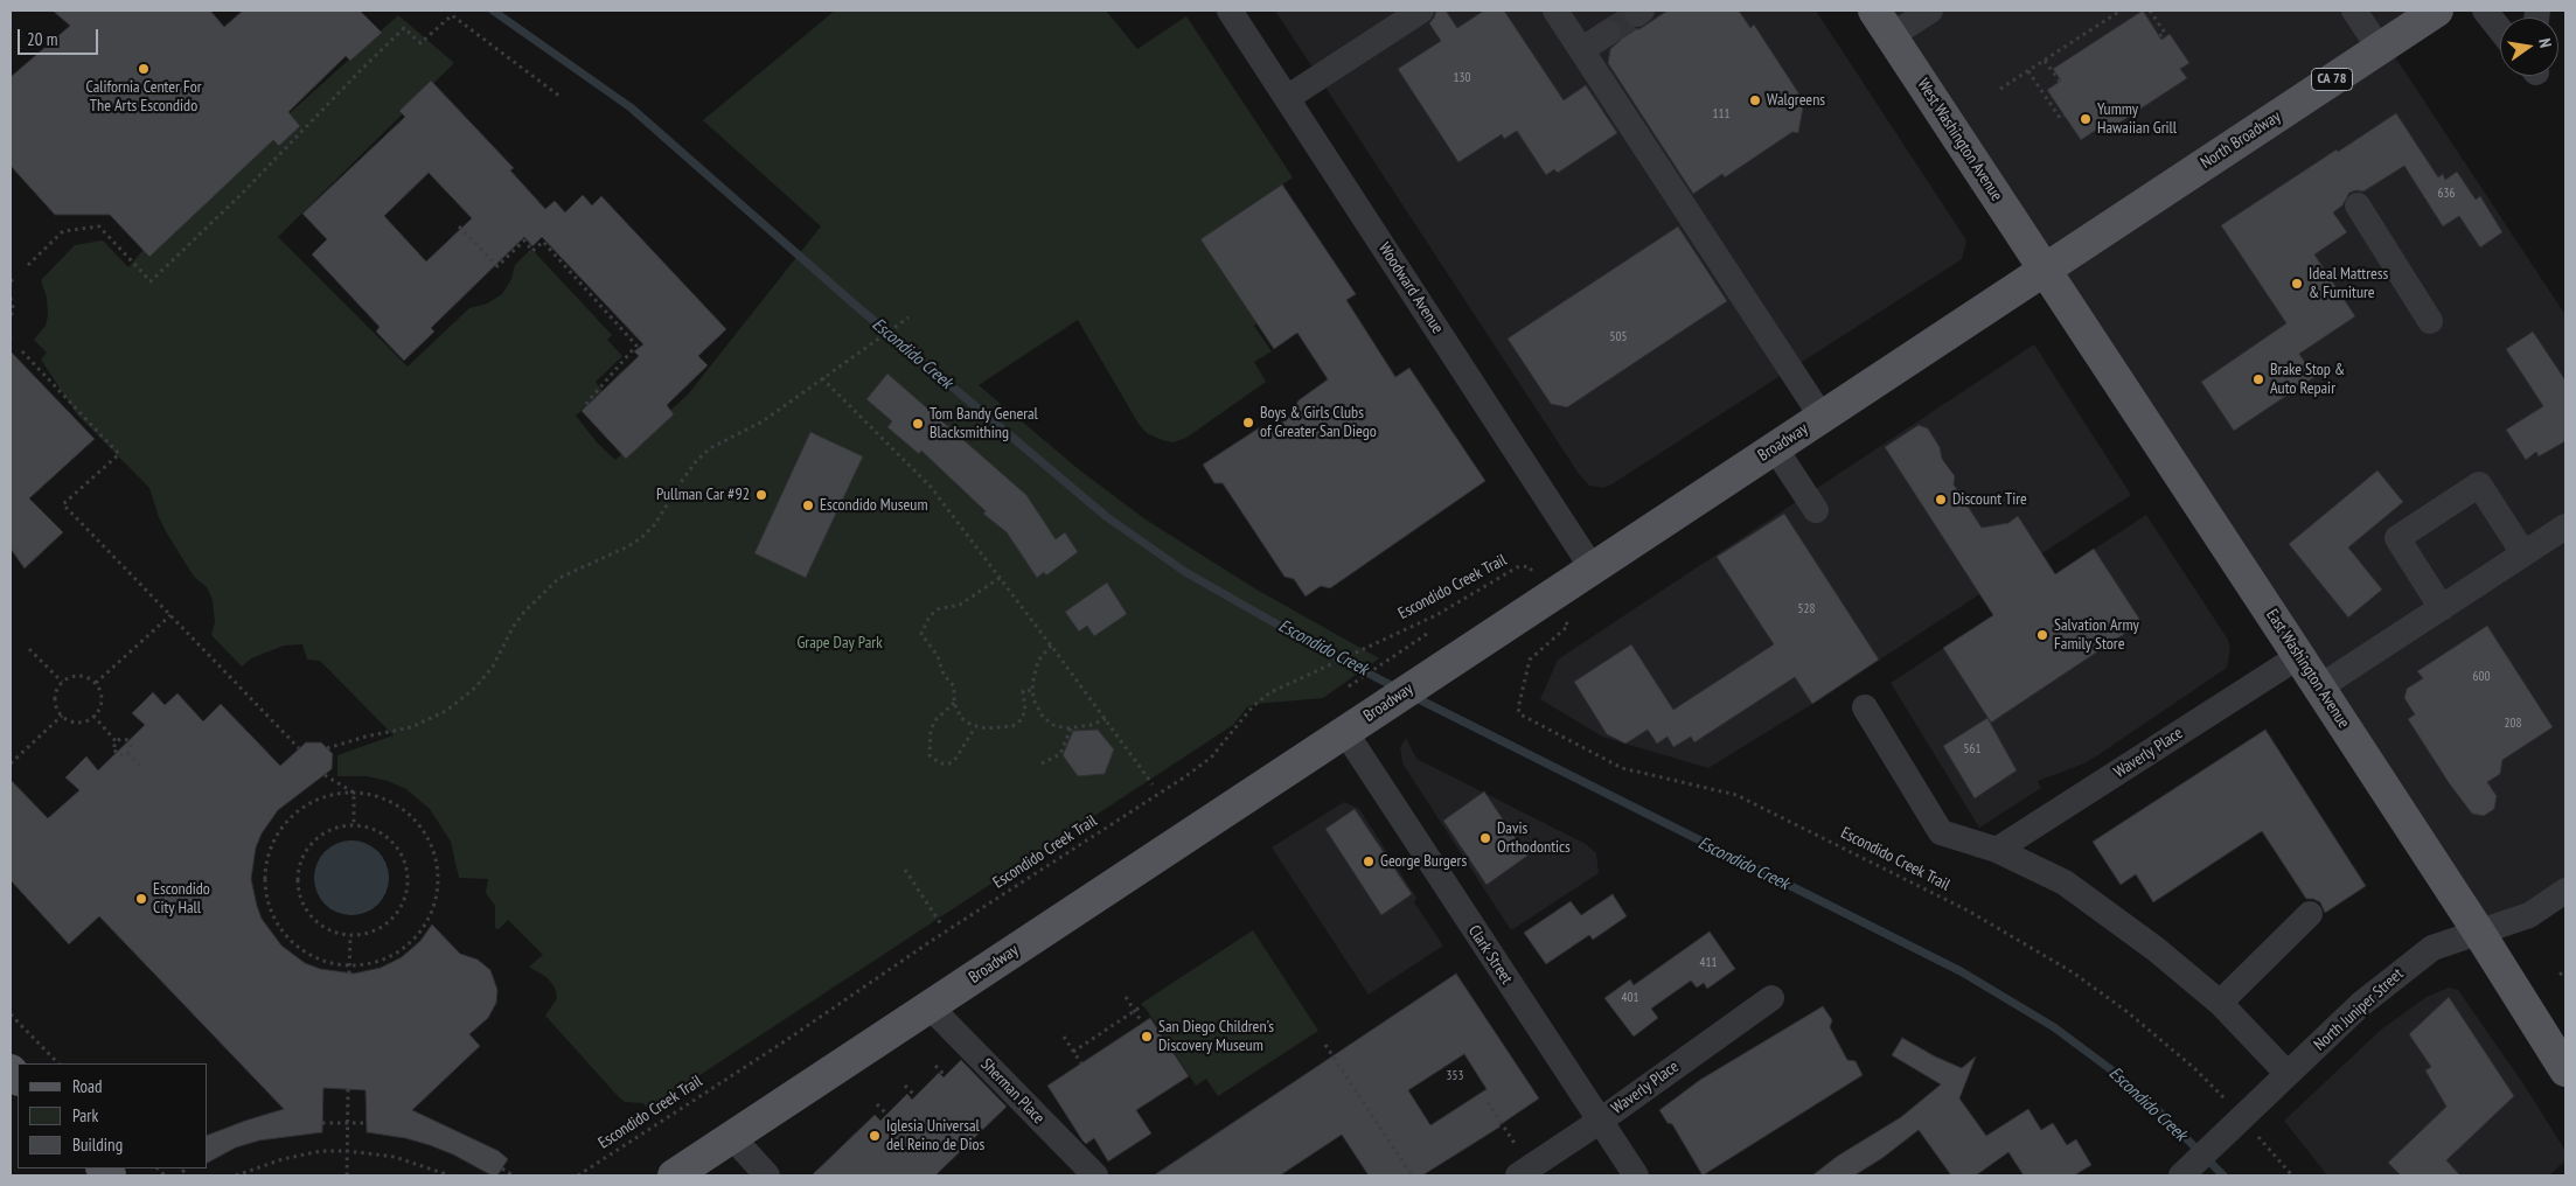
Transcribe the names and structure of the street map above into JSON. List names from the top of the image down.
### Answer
{
  "streets": {
    "main road": [
      "CA 78",
      "West Washington Avenue",
      "North Broadway",
      "Broadway",
      "East Washington Avenue"
    ],
    "street": [
      "Woodward Avenue",
      "Waverly Place",
      "Clark Street",
      "North Juniper Street",
      "Sherman Place"
    ],
    "path": ["Escondido Creek Trail"]
  },
  "crossings": [
    ["West Washington Avenue", "North Broadway"],
    ["West Washington Avenue", "Broadway"],
    ["West Washington Avenue", "East Washington Avenue"],
    ["North Broadway", "Broadway"],
    ["North Broadway", "East Washington Avenue"],
    ["Woodward Avenue", "Broadway"],
    ["Broadway", "East Washington Avenue"],
    ["Broadway", "Clark Street"],
    ["Broadway", "Sherman Place"],
    ["Escondido Creek Trail", "North Juniper Street"],
    ["East Washington Avenue", "Waverly Place"],
    ["East Washington Avenue", "North Juniper Street"],
    ["Waverly Place", "Clark Street"]
  ],
  "water": ["Escondido Creek"],
  "parks": ["Grape Day Park"],
  "places": [
    "California Center For The Arts Escondido",
    "Walgreens",
    "Yummy Hawaiian Grill",
    "Ideal Mattress & Furniture",
    "Brake Stop & Auto Repair",
    "Boys & Girls Clubs of Greater San Diego",
    "Tom Bandy General Blacksmithing",
    "Pullman Car #92",
    "Discount Tire",
    "Escondido Museum",
    "Salvation Army Family Store",
    "Davis Orthodontics",
    "George Burgers",
    "Escondido City Hall",
    "San Diego Children's Discovery Museum",
    "Iglesia Universal del Reino de Dios"
  ],
  "house_numbers": [
    "130",
    "111",
    "636",
    "505",
    "528",
    "600",
    "208",
    "561",
    "411",
    "401",
    "353"
  ],
  "legend": ["Road", "Park", "Building"],
  "scale_bar": "20 m",
  "north": "right"
}
